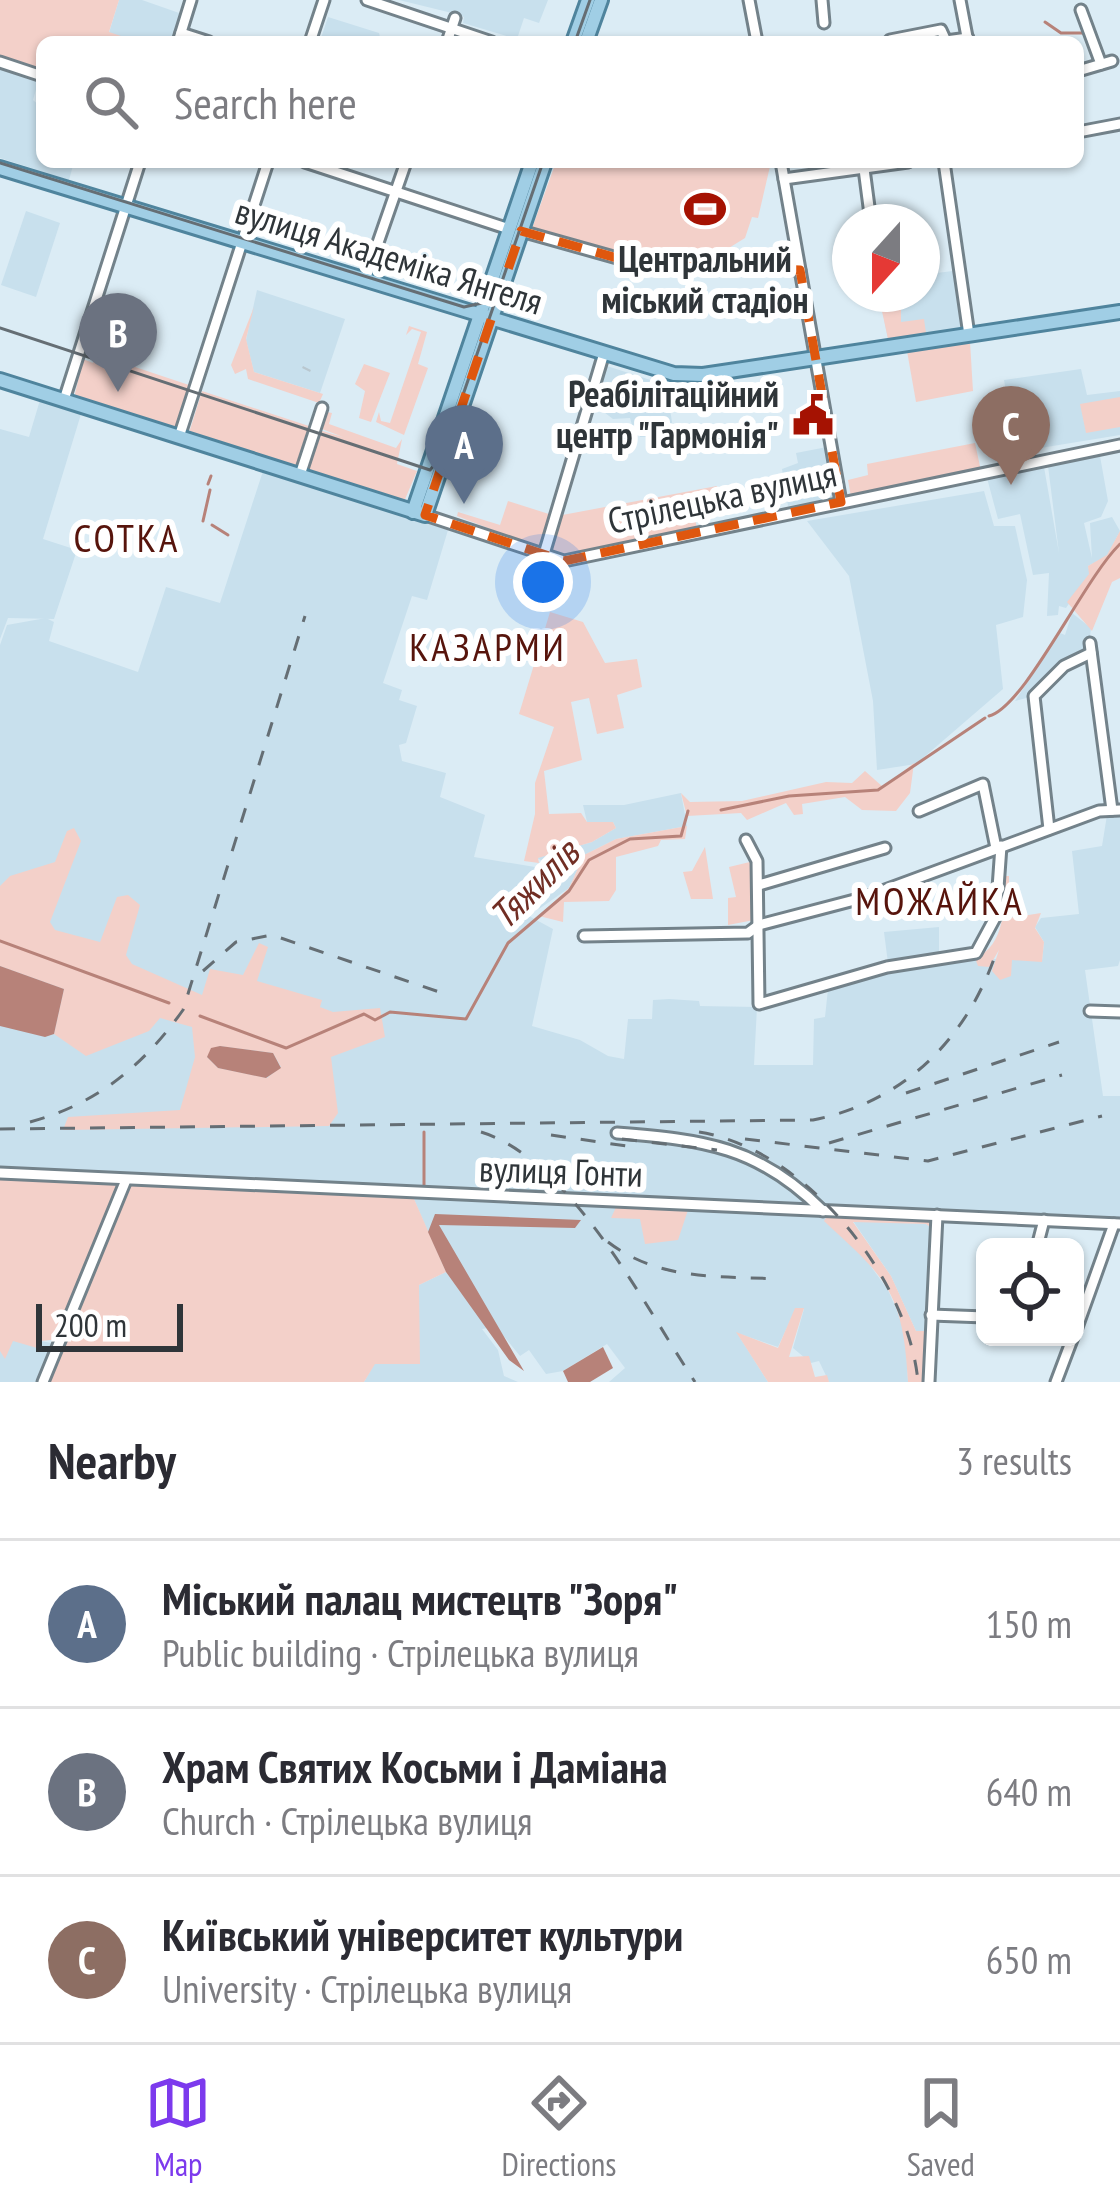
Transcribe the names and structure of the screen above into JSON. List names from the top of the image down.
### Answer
{
  "streets": {
    "main road": ["вулиця Академіка Янгеля", "Стрілецька вулиця"],
    "street": ["вулиця Гонти"]
  },
  "districts": ["СОТКА", "КАЗАРМИ", "МОЖАЙКА"],
  "water": ["Тяжилів"],
  "places": {
    "sports": ["Центральний міський стадіон"],
    "public building": ["Реабілітаційний центр \"Гармонія\""]
  },
  "scale_bar": "200 m",
  "north": "bottom",
  "page": {
    "search": "Search here",
    "pins": ["B", "C", "A"],
    "scale": "200 m",
    "heading": ["Nearby", "3 results"],
    "list": [
      {
        "mark": "A",
        "name": "Міський палац мистецтв \"Зоря\"",
        "note": "Public building · Стрілецька вулиця",
        "value": "150 m"
      },
      {
        "mark": "B",
        "name": "Храм Святих Косьми і Даміана",
        "note": "Church · Стрілецька вулиця",
        "value": "640 m"
      },
      {
        "mark": "C",
        "name": "Київський університет культури",
        "note": "University · Стрілецька вулиця",
        "value": "650 m"
      }
    ],
    "nav": ["Map", "Directions", "Saved"]
  }
}
